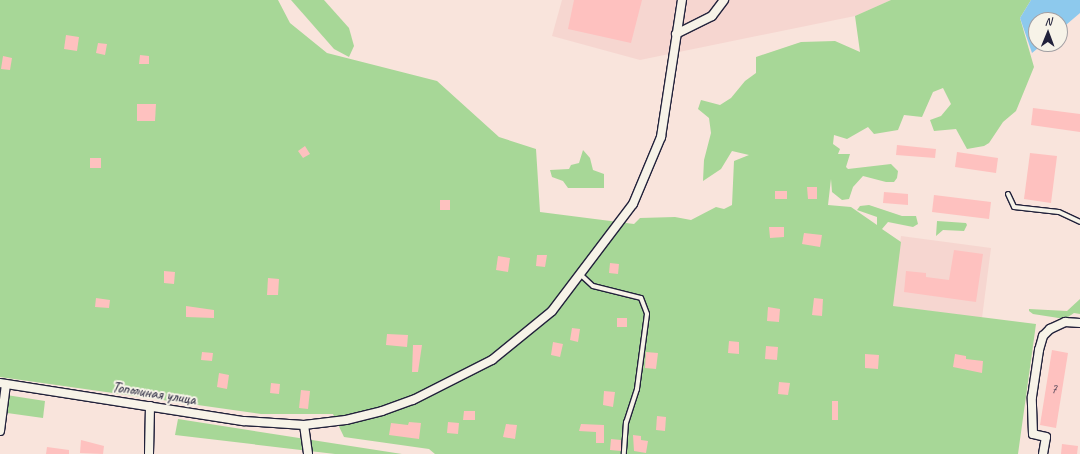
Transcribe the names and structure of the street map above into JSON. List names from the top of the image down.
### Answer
{
  "streets": {
    "street": ["Тополиная улица"]
  },
  "house_numbers": ["7"],
  "north": "top"
}
